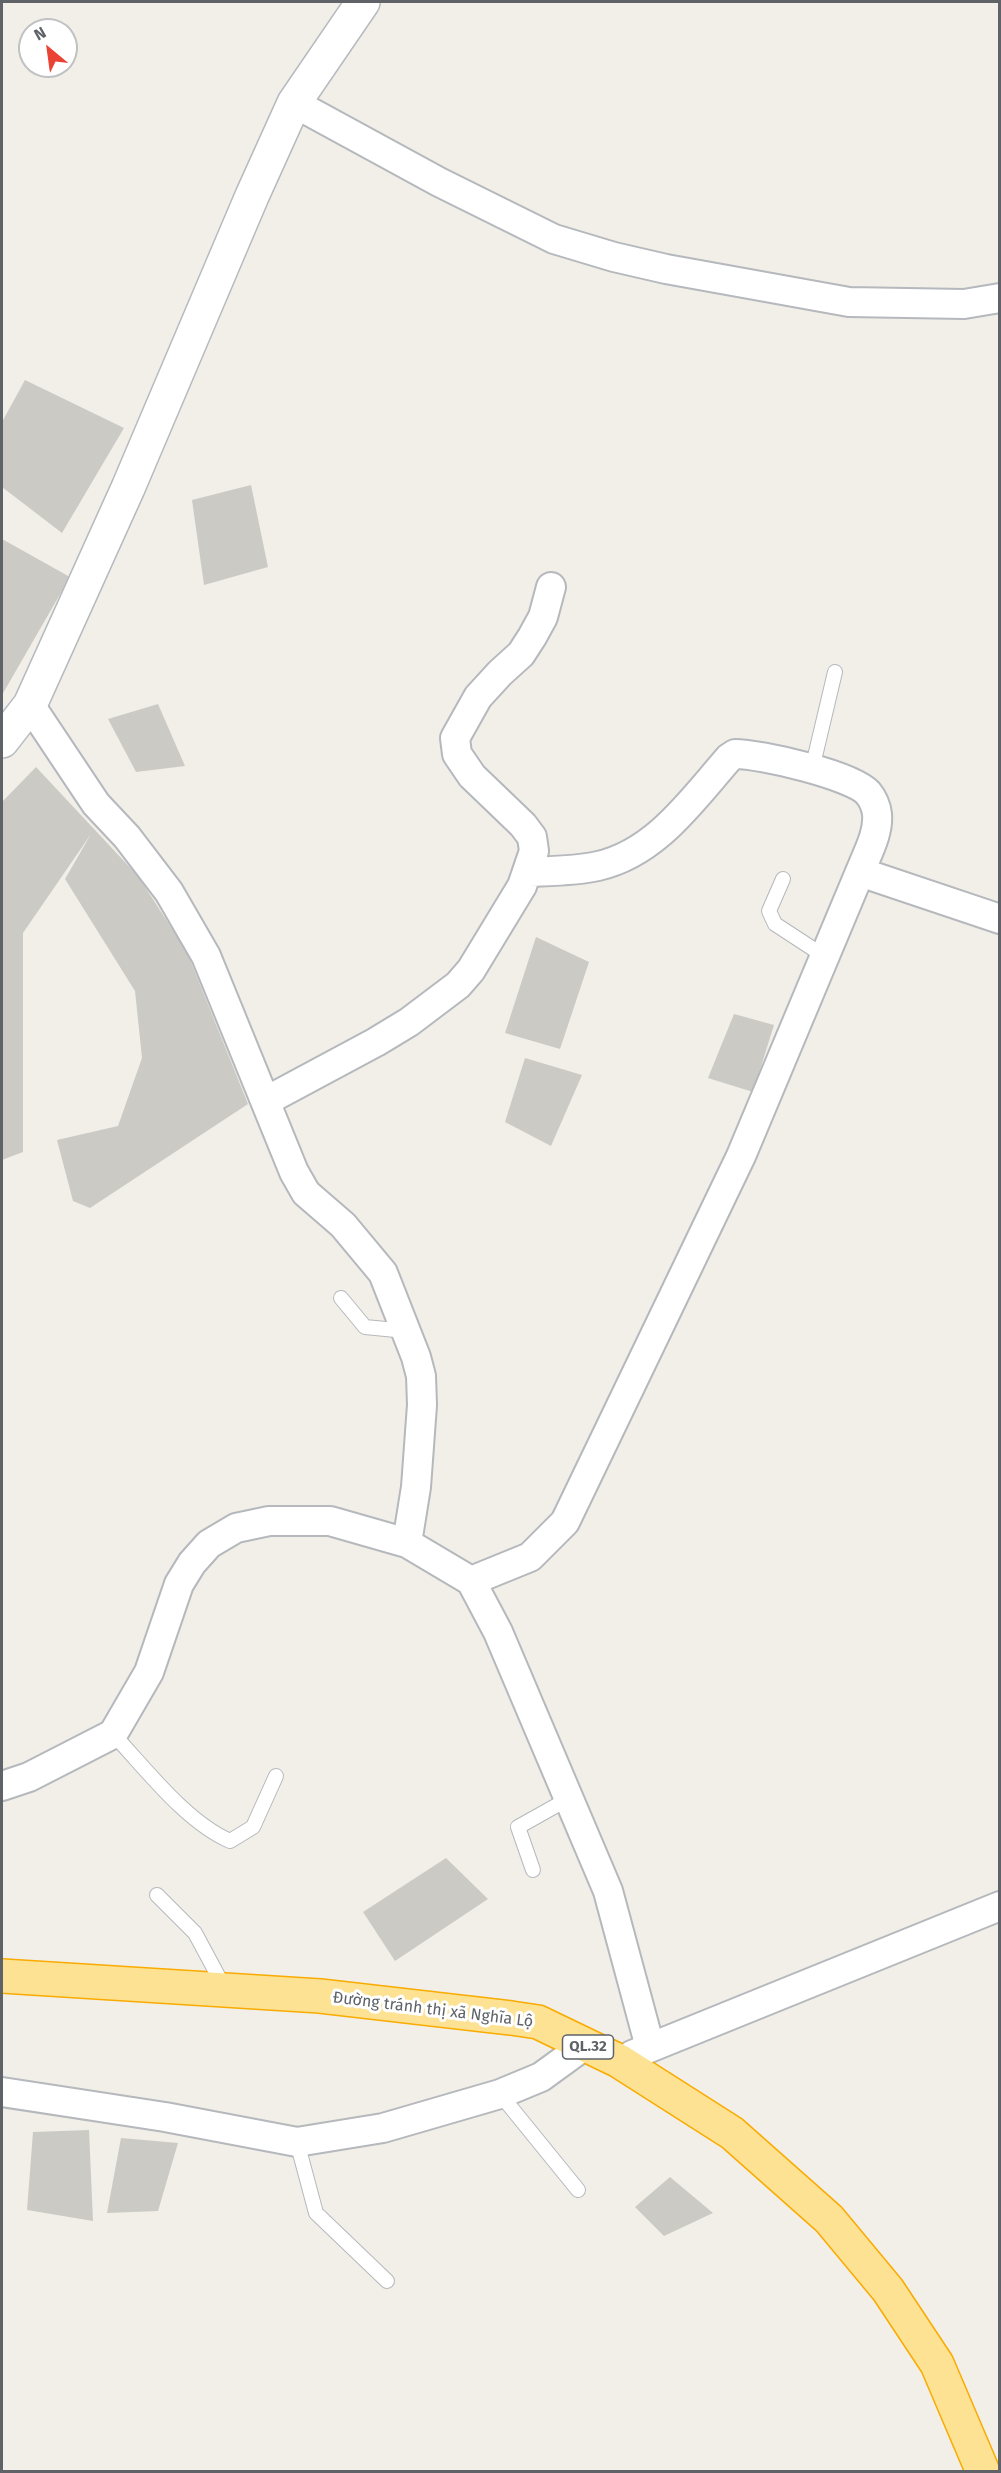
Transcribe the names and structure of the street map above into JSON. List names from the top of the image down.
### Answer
{
  "streets": {
    "highway": ["Đường tránh thị xã Nghĩa Lộ", "QL.32"]
  },
  "north": "top left"
}
